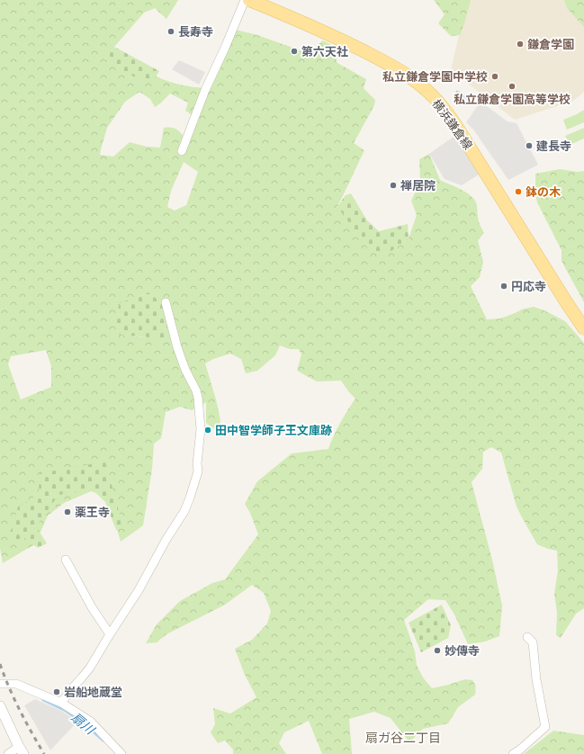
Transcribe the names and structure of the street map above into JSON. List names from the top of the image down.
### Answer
{
  "streets": {
    "main road": ["横浜鎌倉線"]
  },
  "districts": ["扇ガ谷二丁目"],
  "water": ["扇川"],
  "places": [
    "長寿寺",
    "鎌倉学園",
    "第六天社",
    "私立鎌倉学園中学校",
    "私立鎌倉学園高等学校",
    "建長寺",
    "禅居院",
    "鉢の木",
    "円応寺",
    "田中智学師子王文庫跡",
    "薬王寺",
    "妙傳寺",
    "岩船地蔵堂"
  ]
}
